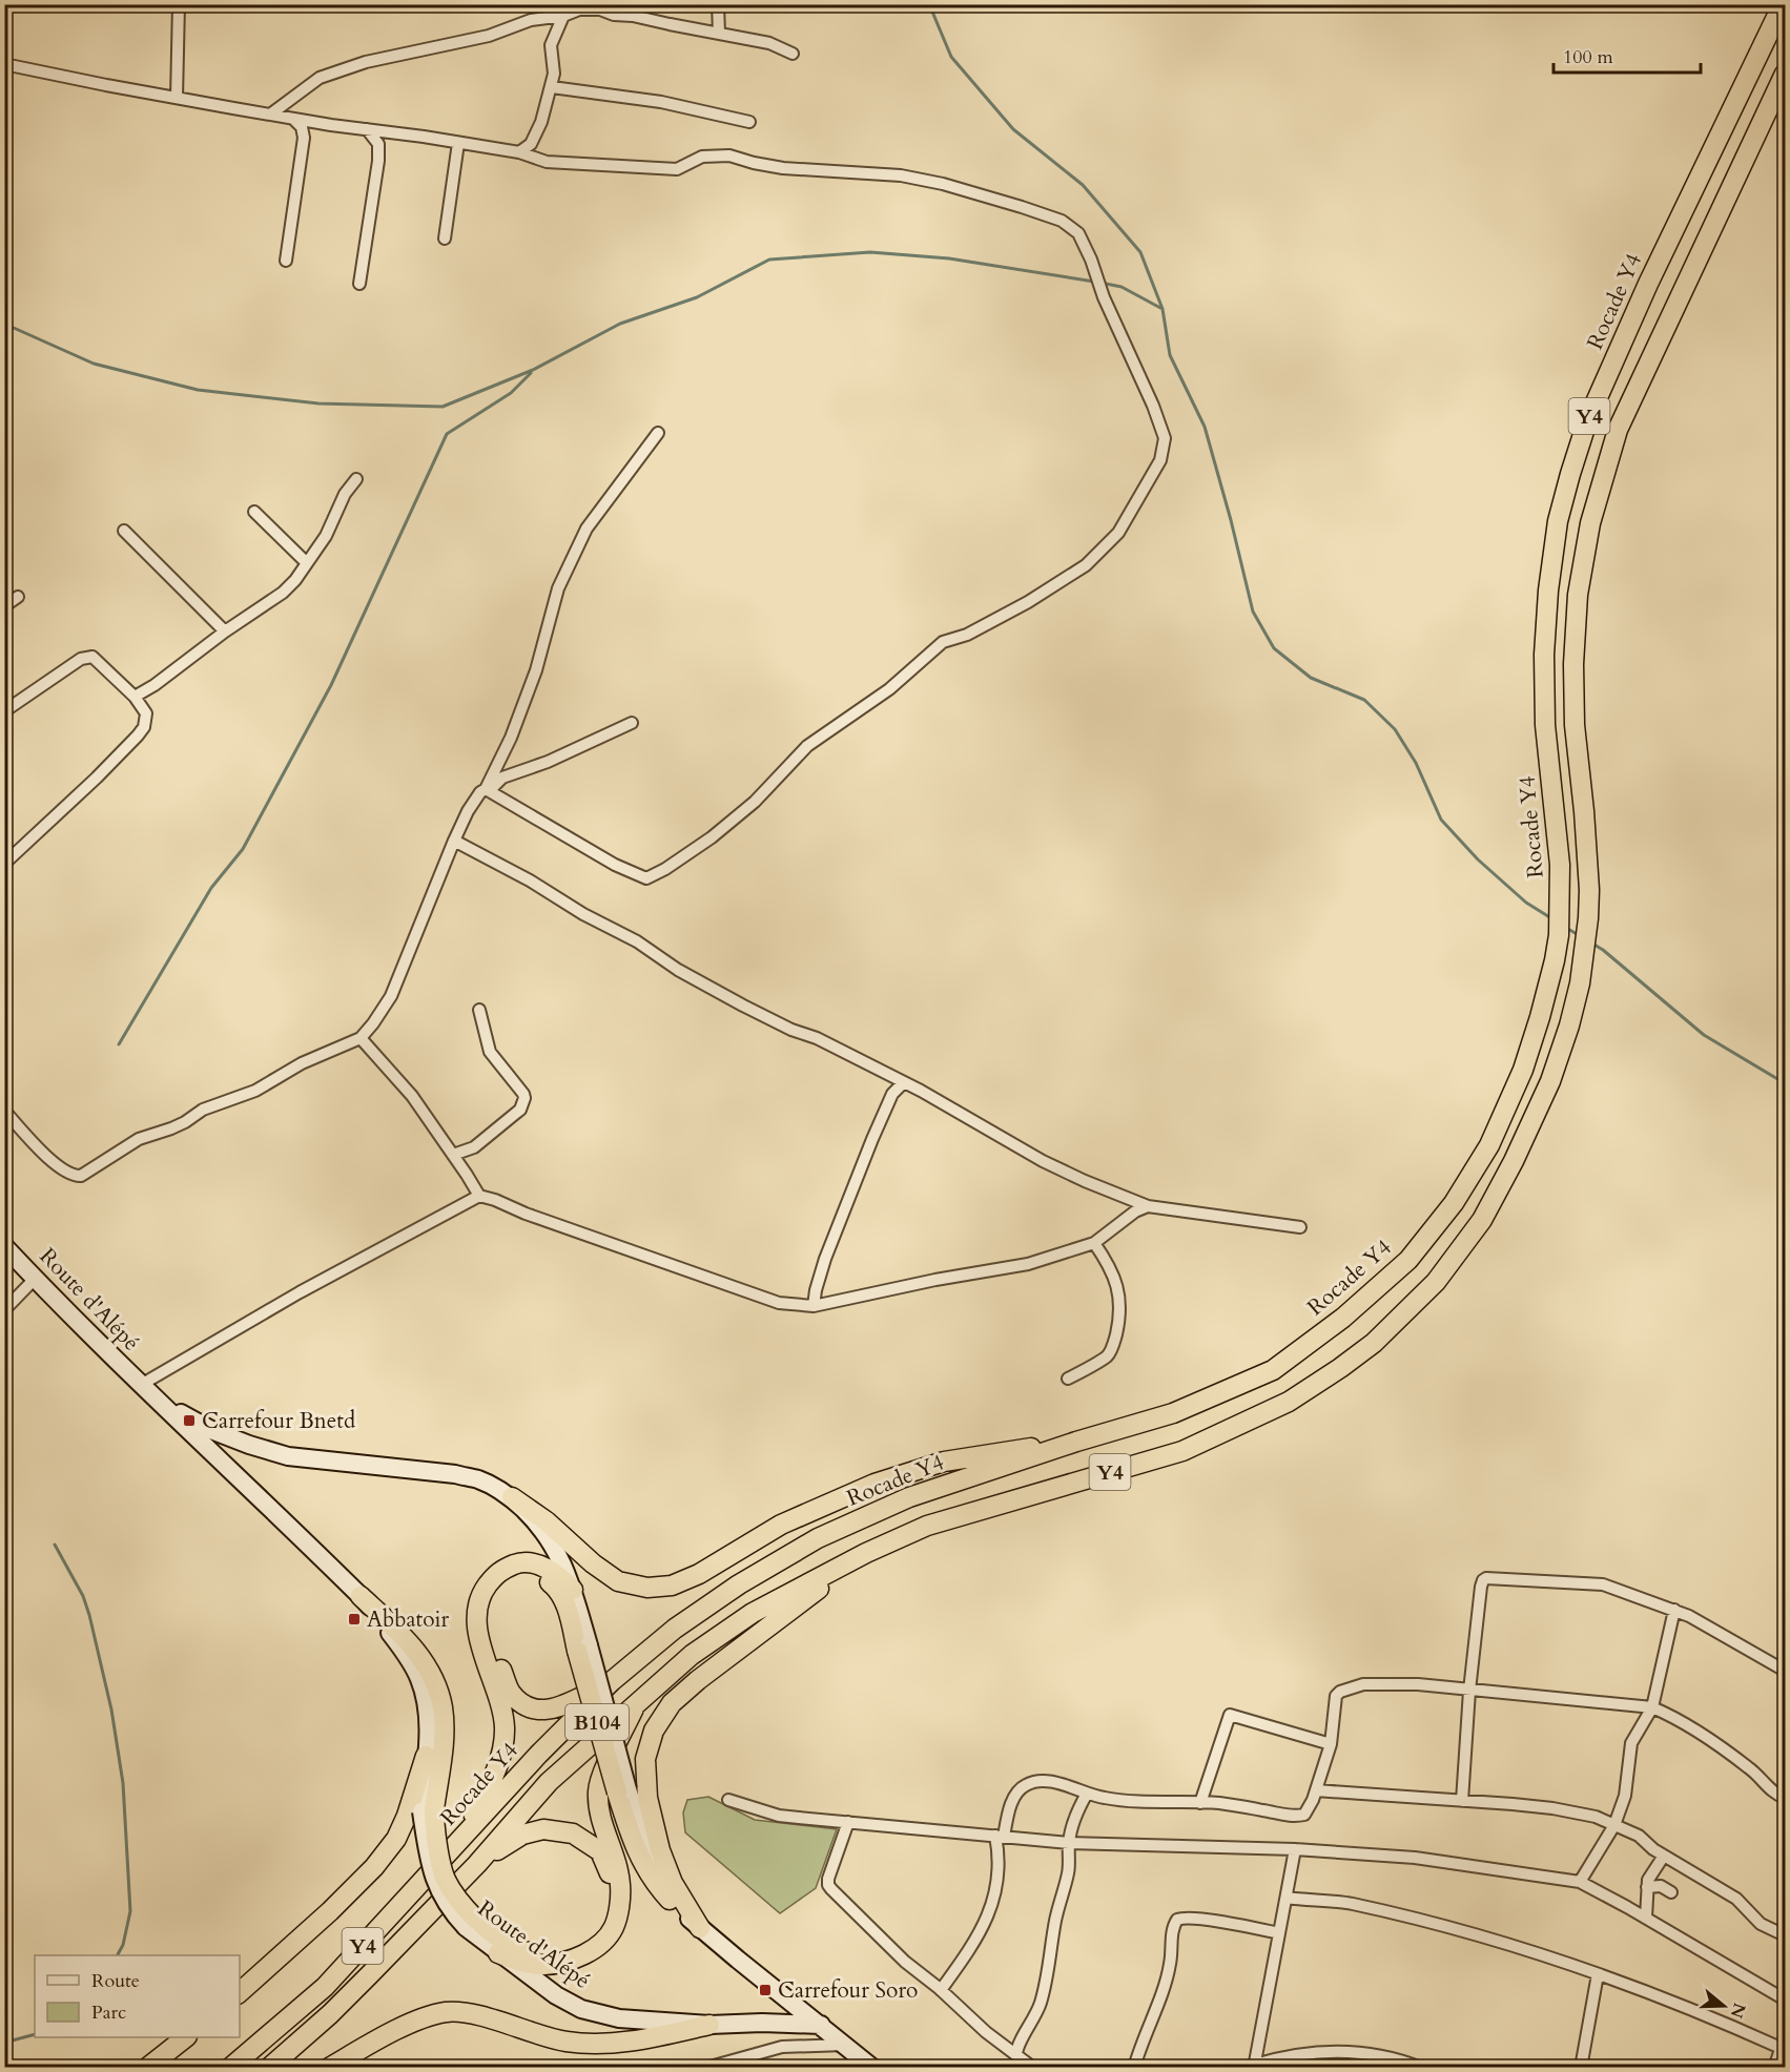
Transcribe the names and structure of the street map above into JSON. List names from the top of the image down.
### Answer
{
  "streets": {
    "highway": ["Rocade Y4", "Y4", "B104"],
    "main road": ["Route d'Alépé"]
  },
  "crossings": [
    ["Route d'Alépé", "B104"]
  ],
  "places": {
    "transit": ["Carrefour Bnetd", "Abbatoir", "Carrefour Soro"]
  },
  "legend": ["Route", "Parc"],
  "scale_bar": "100 m",
  "north": "right"
}
